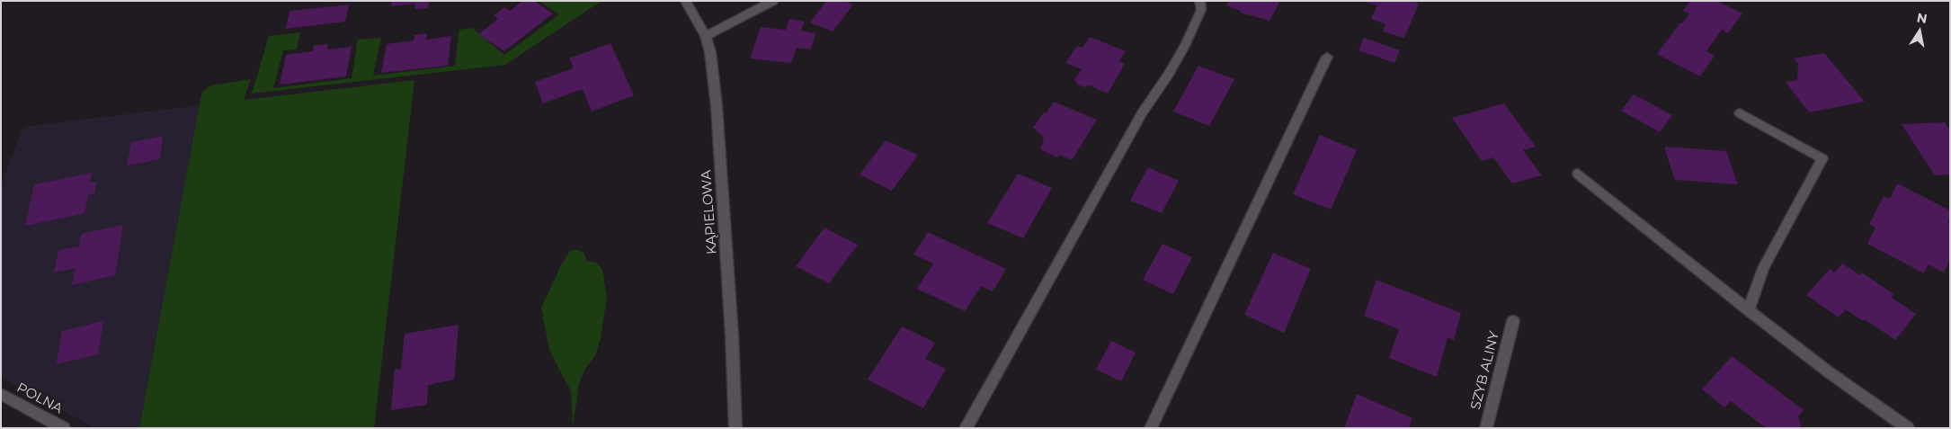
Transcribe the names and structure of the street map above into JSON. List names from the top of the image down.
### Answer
{
  "streets": {
    "street": ["KĄPIELOWA", "SZYB ALINY", "POLNA"]
  },
  "north": "top"
}
